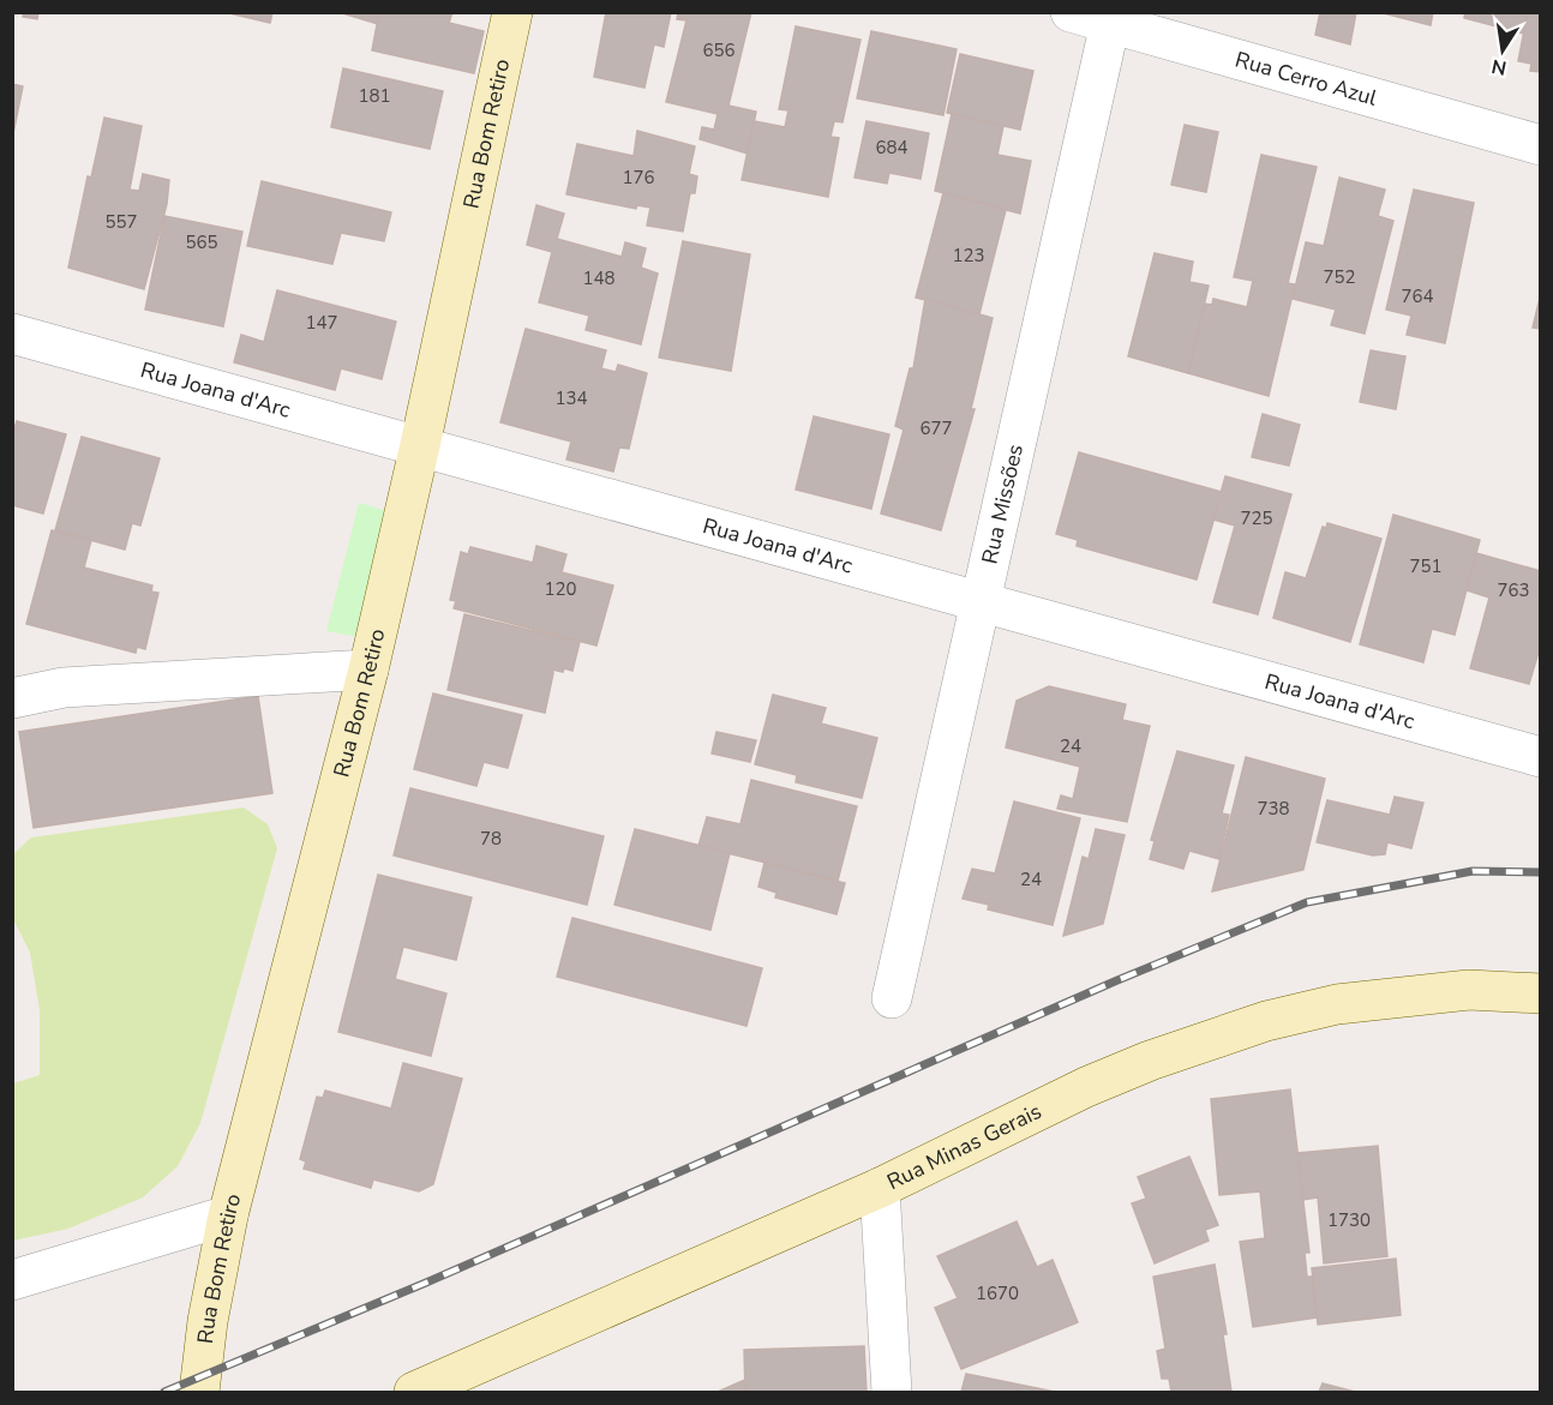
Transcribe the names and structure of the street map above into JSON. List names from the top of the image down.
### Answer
{
  "streets": {
    "street": [
      "Rua Cerro Azul",
      "Rua Bom Retiro",
      "Rua Joana d'Arc",
      "Rua Missões",
      "Rua Minas Gerais"
    ]
  },
  "crossings": [
    ["Rua Cerro Azul", "Rua Missões"],
    ["Rua Bom Retiro", "Rua Joana d'Arc"],
    ["Rua Joana d'Arc", "Rua Missões"]
  ],
  "house_numbers": [
    "656",
    "181",
    "684",
    "176",
    "557",
    "565",
    "123",
    "752",
    "148",
    "764",
    "147",
    "134",
    "677",
    "725",
    "751",
    "120",
    "763",
    "24",
    "738",
    "78",
    "24",
    "1730",
    "1670"
  ],
  "north": "bottom"
}
